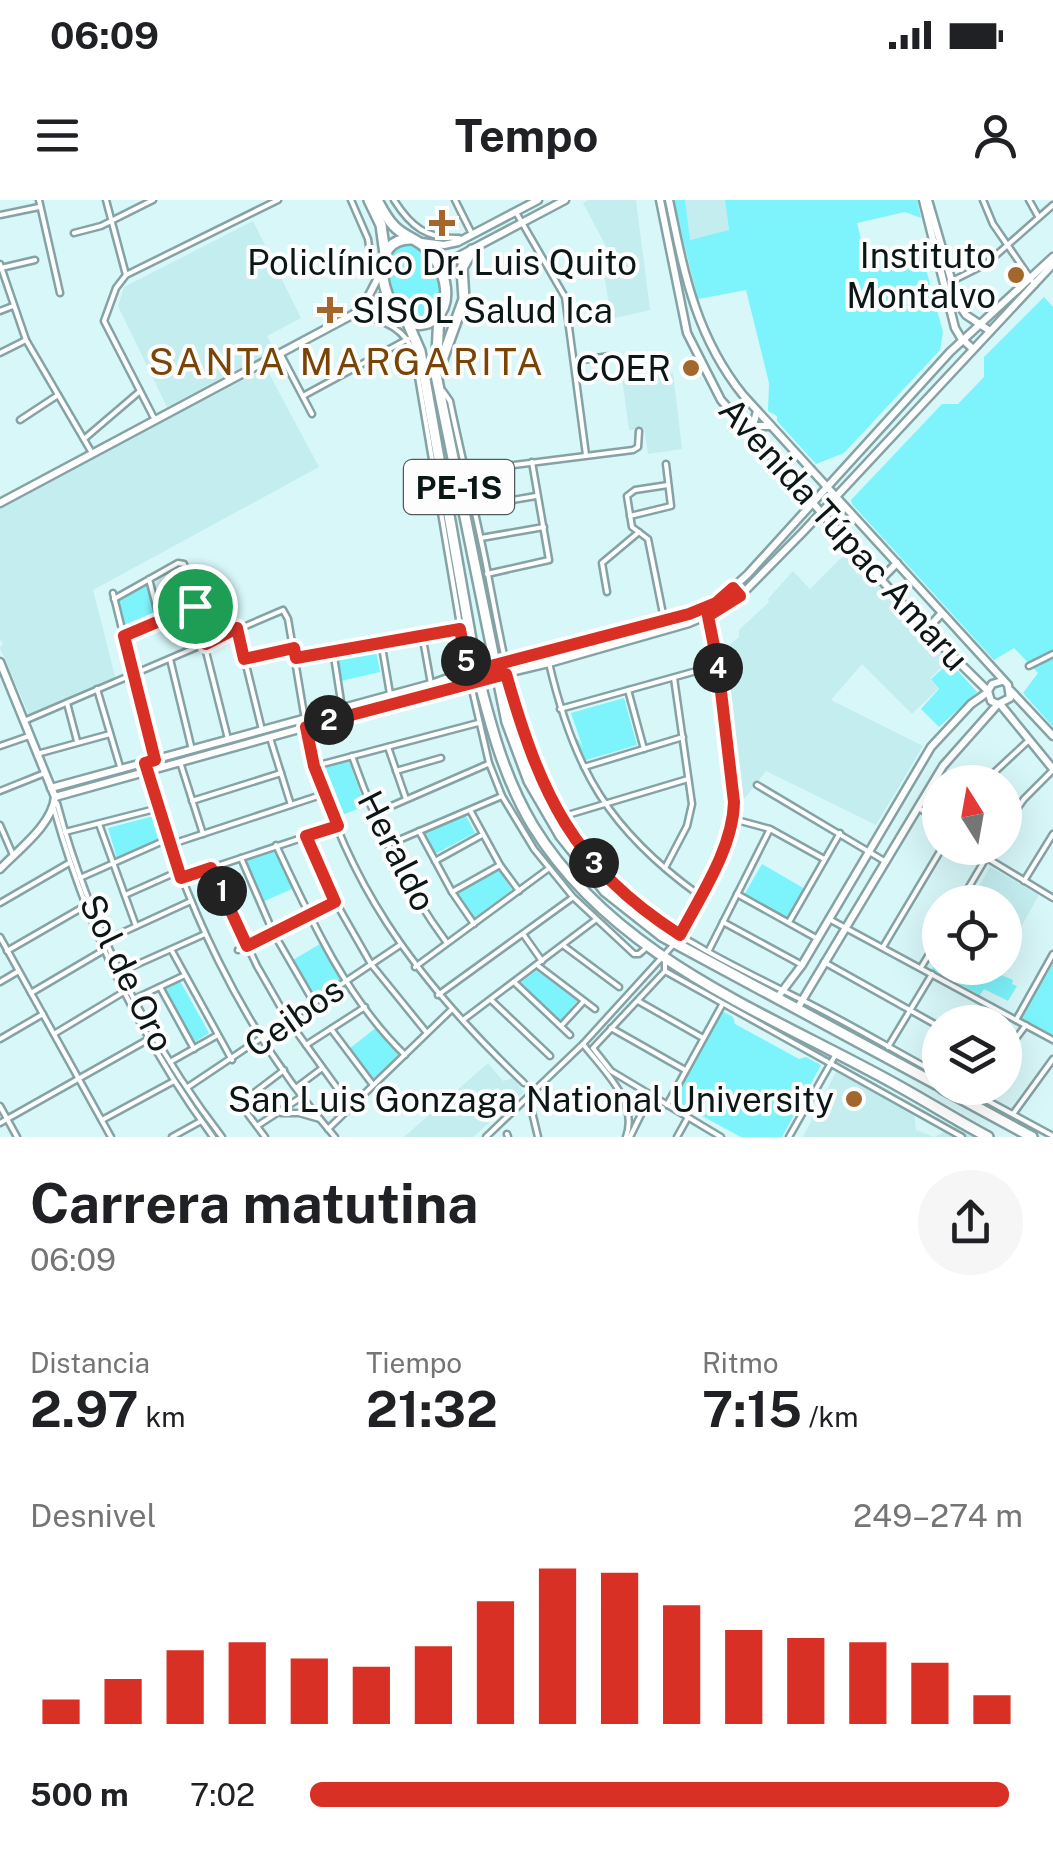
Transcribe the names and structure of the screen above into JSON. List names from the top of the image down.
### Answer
{
  "streets": {
    "highway": ["PE-1S"],
    "street": [
      "Avenida Túpac Amaru",
      "Heraldo",
      "Sol de Oro",
      "Ceibos"
    ]
  },
  "crossings": [
    ["Sol de Oro", "Ceibos"]
  ],
  "districts": ["SANTA MARGARITA"],
  "places": {
    "health": ["Policlínico Dr. Luis Quito", "SISOL Salud Ica"],
    "other": ["Instituto Montalvo", "COER", "San Luis Gonzaga National University"]
  },
  "north": "top",
  "page": {
    "status": "06:09",
    "header": "Tempo",
    "pins": [
      "5",
      "4",
      "2",
      "3",
      "1"
    ],
    "heading": ["Carrera matutina", "06:09"],
    "stats": [
      ["Distancia", "2.97 km"],
      ["Tiempo", "21:32"],
      ["Ritmo", "7:15 /km"]
    ],
    "chart": ["Desnivel", "249–274 m"],
    "list": [
      {
        "name": "500 m",
        "note": "7:02"
      }
    ]
  }
}
